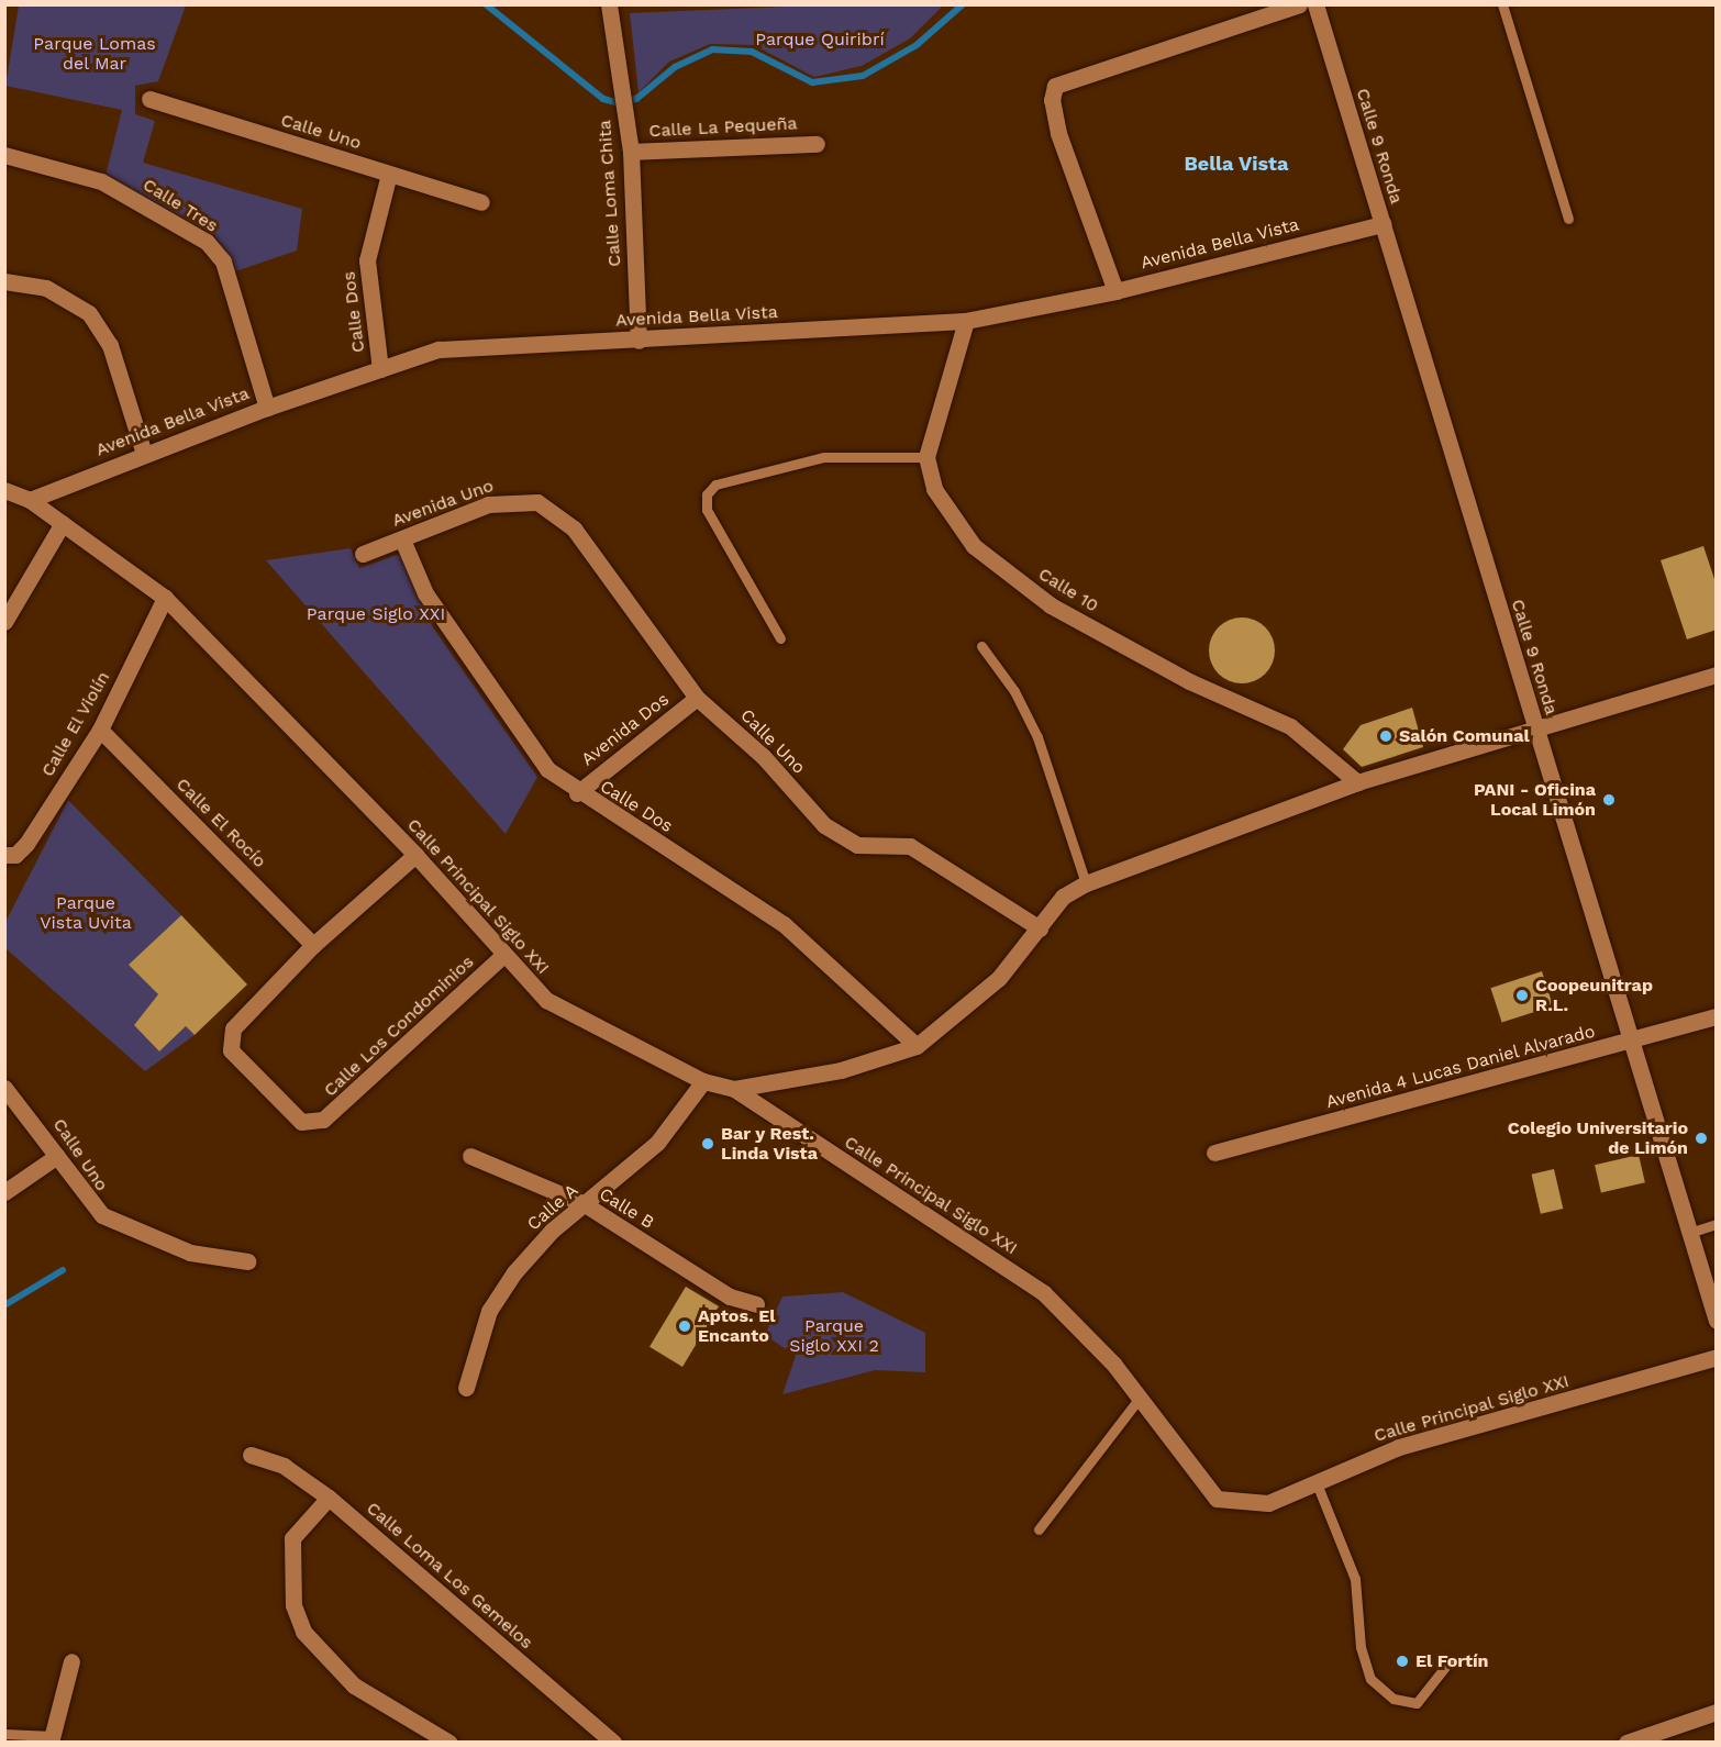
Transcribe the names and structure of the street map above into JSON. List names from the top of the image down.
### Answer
{
  "streets": {
    "street": [
      "Calle La Pequeña",
      "Calle Uno",
      "Calle 9 Ronda",
      "Calle Loma Chita",
      "Calle Tres",
      "Avenida Bella Vista",
      "Calle Dos",
      "Avenida Uno",
      "Calle 10",
      "Calle El Violín",
      "Avenida Dos",
      "Calle El Rocío",
      "Calle Principal Siglo XXI",
      "Calle Los Condominios",
      "Avenida 4 Lucas Daniel Alvarado",
      "Calle A",
      "Calle B",
      "Calle Loma Los Gemelos"
    ]
  },
  "crossings": [
    ["Calle La Pequeña", "Calle Loma Chita"],
    ["Calle Uno", "Calle Dos"],
    ["Calle Uno", "Avenida Uno"],
    ["Calle Uno", "Avenida Dos"],
    ["Calle 9 Ronda", "Avenida Bella Vista"],
    ["Calle 9 Ronda", "Avenida 4 Lucas Daniel Alvarado"],
    ["Calle Loma Chita", "Avenida Bella Vista"],
    ["Calle Tres", "Avenida Bella Vista"],
    ["Avenida Bella Vista", "Calle Dos"],
    ["Avenida Bella Vista", "Calle 10"],
    ["Avenida Bella Vista", "Calle Principal Siglo XXI"],
    ["Calle Dos", "Avenida Uno"],
    ["Calle Dos", "Avenida Dos"],
    ["Calle El Violín", "Calle El Rocío"],
    ["Calle El Violín", "Calle Principal Siglo XXI"],
    ["Calle El Rocío", "Calle Los Condominios"],
    ["Calle Principal Siglo XXI", "Calle Los Condominios"],
    ["Calle Principal Siglo XXI", "Calle A"],
    ["Calle A", "Calle B"]
  ],
  "districts": ["Bella Vista"],
  "parks": [
    "Parque Quiribrí",
    "Parque Lomas del Mar",
    "Parque Siglo XXI",
    "Parque Vista Uvita",
    "Parque Siglo XXI 2"
  ],
  "places": [
    "Salón Comunal",
    "PANI - Oficina Local Limón",
    "Coopeunitrap R.L.",
    "Colegio Universitario de Limón",
    "Bar y Rest. Linda Vista",
    "Aptos. El Encanto",
    "El Fortín"
  ]
}
